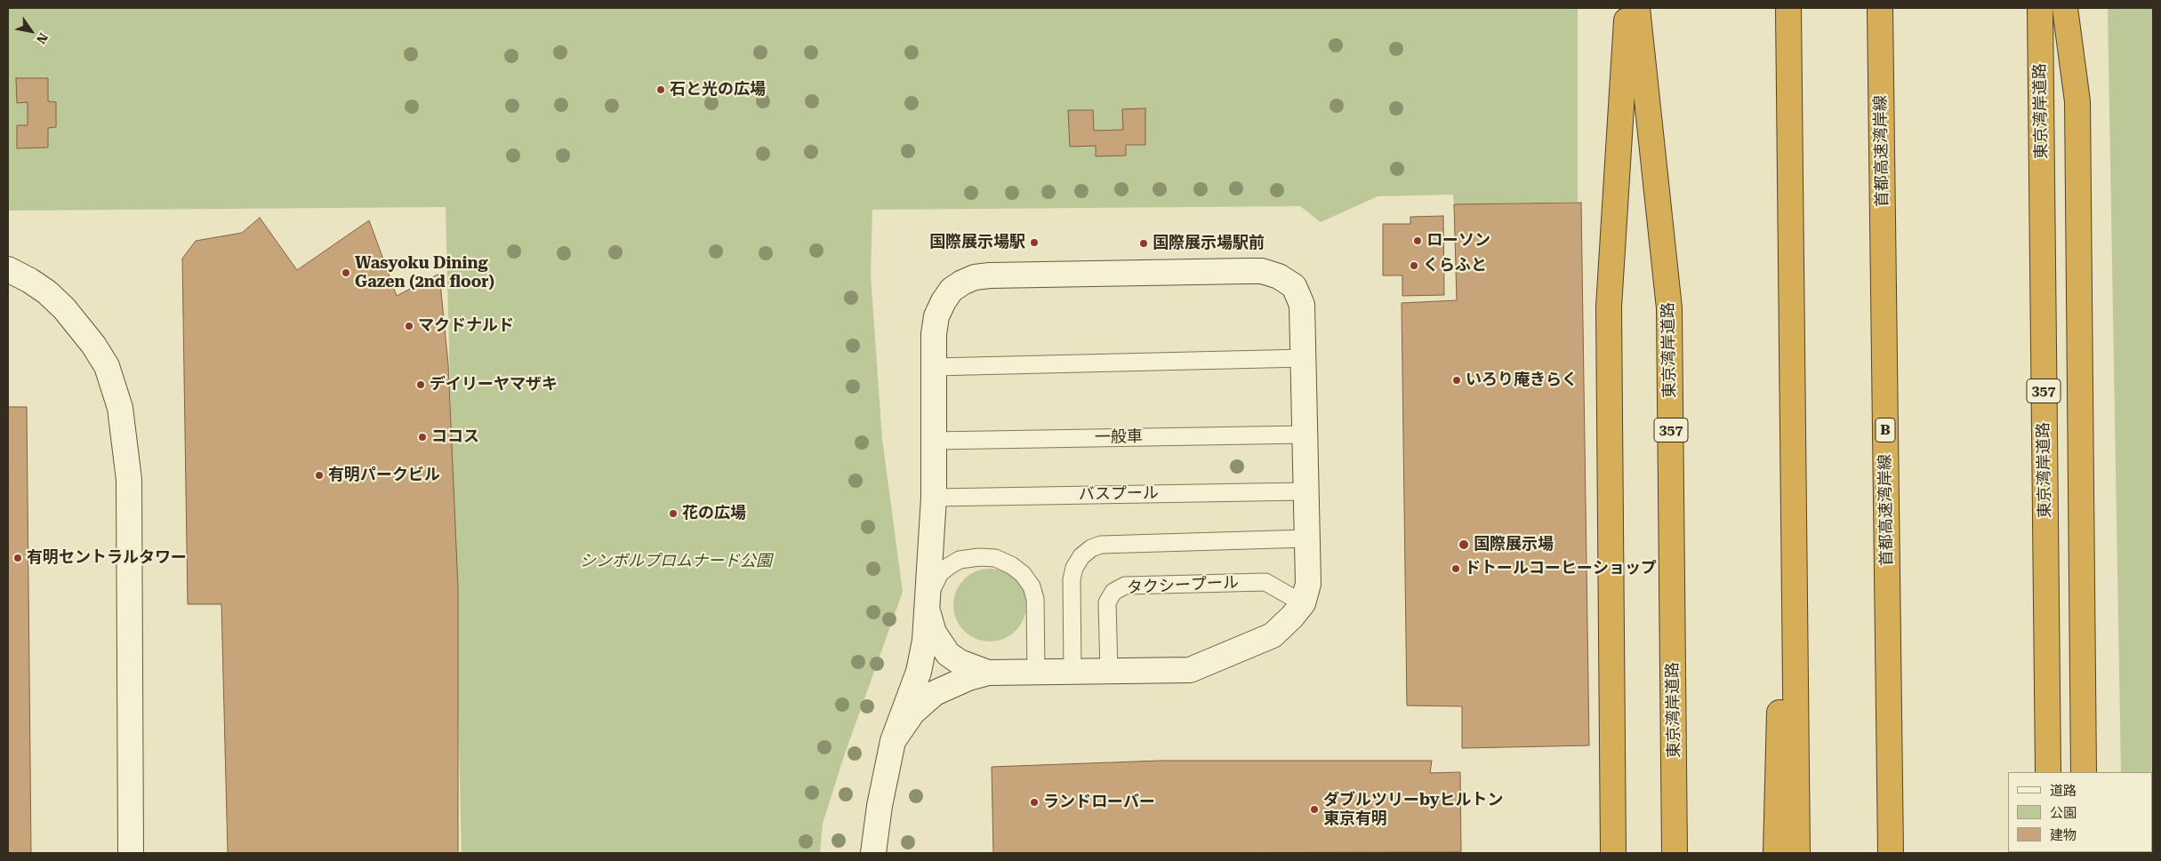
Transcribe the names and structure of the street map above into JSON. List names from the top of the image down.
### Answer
{
  "streets": {
    "highway": [
      "東京湾岸道路",
      "首都高速湾岸線",
      "357",
      "B"
    ],
    "lane": ["一般車", "バスプール", "タクシープール"]
  },
  "parks": ["シンボルプロムナード公園"],
  "places": [
    "石と光の広場",
    "ローソン",
    "国際展示場駅",
    "国際展示場駅前",
    "くらふと",
    "Wasyoku Dining Gazen (2nd floor)",
    "マクドナルド",
    "いろり庵きらく",
    "デイリーヤマザキ",
    "ココス",
    "有明パークビル",
    "花の広場",
    "国際展示場",
    "有明セントラルタワー",
    "ドトールコーヒーショップ",
    "ランドローバー",
    "ダブルツリーbyヒルトン 東京有明"
  ],
  "legend": ["道路", "公園", "建物"],
  "north": "bottom right"
}
